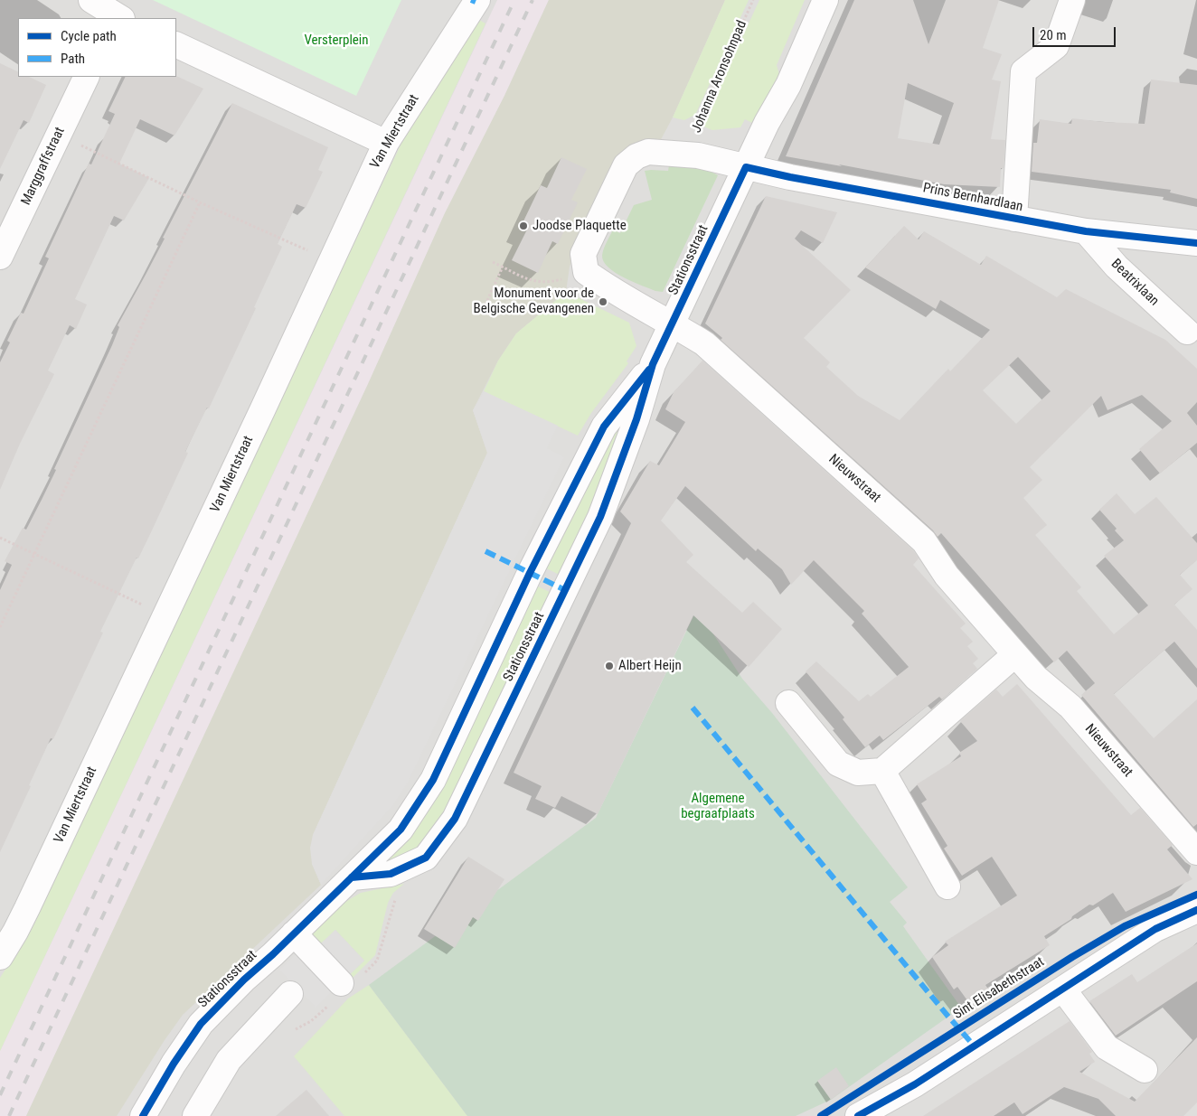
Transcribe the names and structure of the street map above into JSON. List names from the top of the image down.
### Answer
{
  "streets": {
    "street": [
      "Van Miertstraat",
      "Marggraffstraat",
      "Prins Bernhardlaan",
      "Stationsstraat",
      "Beatrixlaan",
      "Nieuwstraat"
    ],
    "path": ["Johanna Aronsohnpad"],
    "cycle path": ["Sint Elisabethstraat"]
  },
  "crossings": [
    ["Prins Bernhardlaan", "Stationsstraat"],
    ["Prins Bernhardlaan", "Beatrixlaan"],
    ["Stationsstraat", "Nieuwstraat"]
  ],
  "parks": ["Versterplein", "Algemene begraafplaats"],
  "places": ["Joodse Plaquette", "Monument voor de Belgische Gevangenen", "Albert Heijn"],
  "legend": ["Cycle path", "Path"],
  "scale_bar": "20 m"
}
